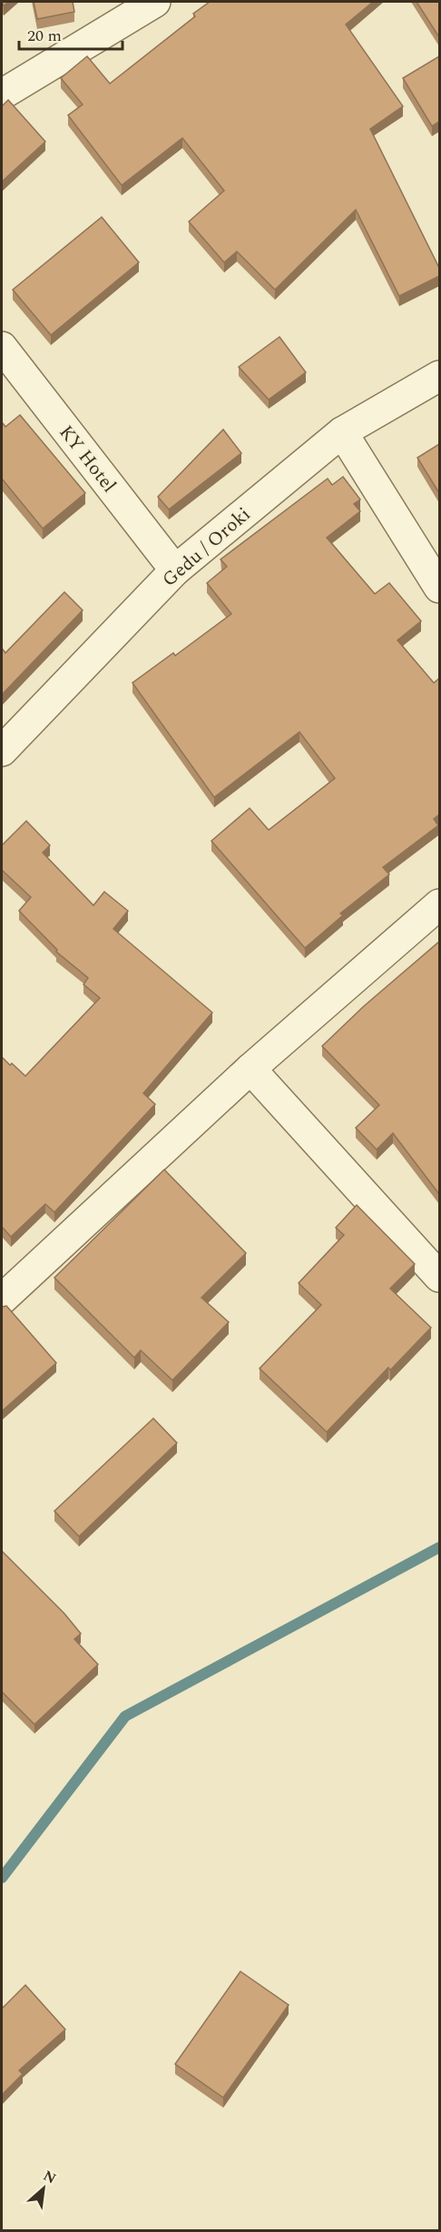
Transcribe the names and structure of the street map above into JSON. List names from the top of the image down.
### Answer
{
  "streets": {
    "street": ["KY Hotel", "Gedu / Oroki"]
  },
  "crossings": [
    ["KY Hotel", "Gedu / Oroki"]
  ],
  "scale_bar": "20 m",
  "north": "top right"
}
